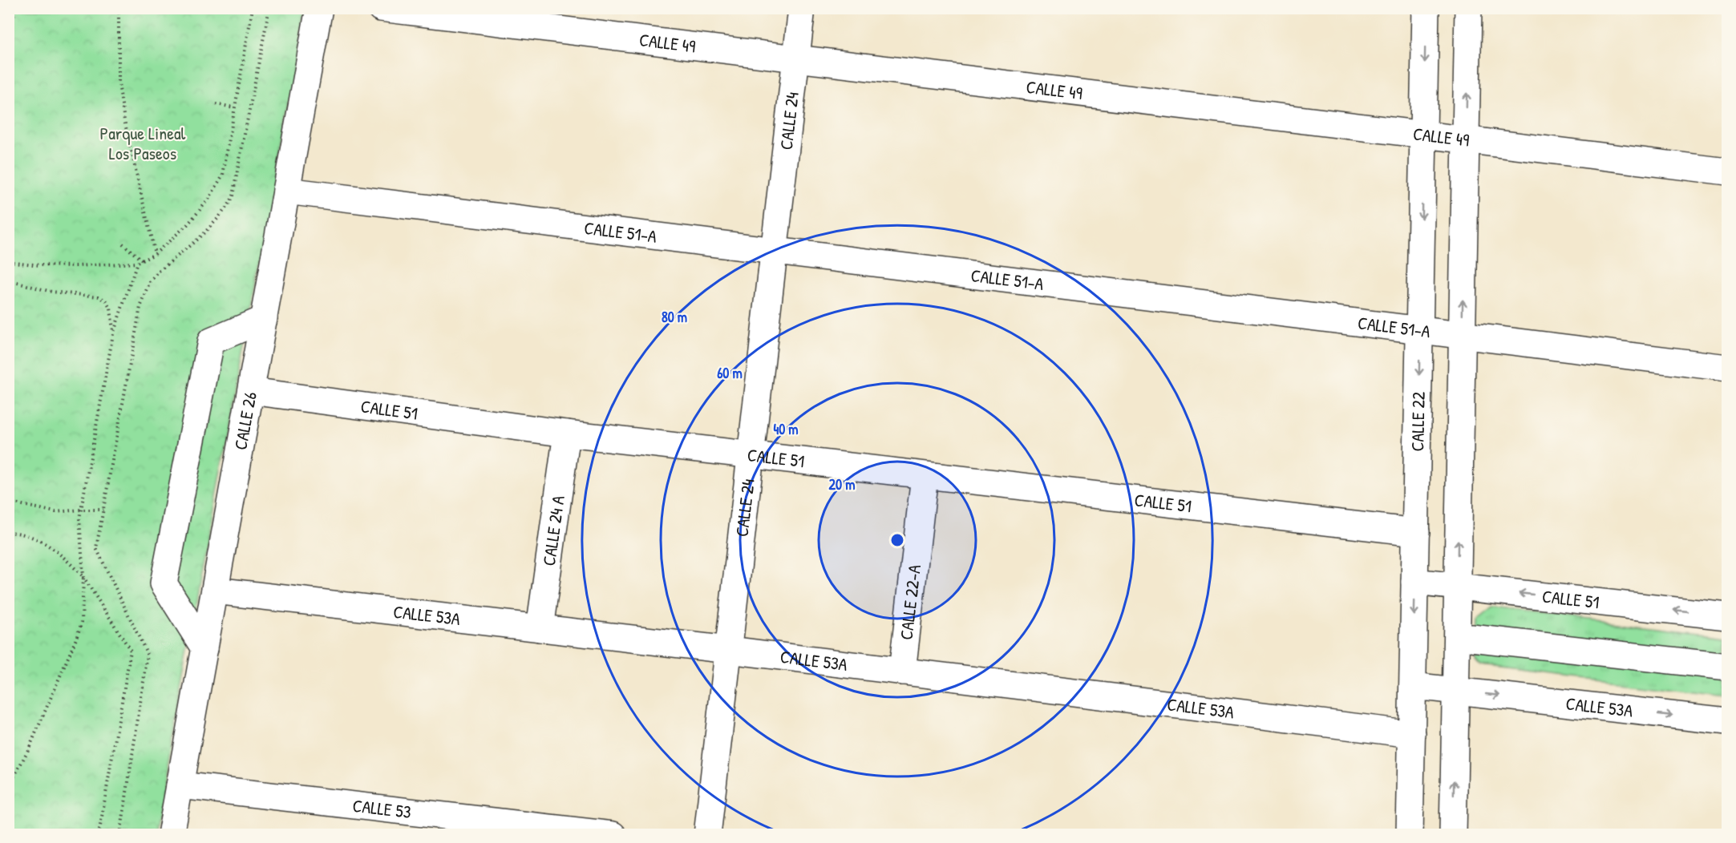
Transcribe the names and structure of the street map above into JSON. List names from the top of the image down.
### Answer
{
  "streets": {
    "street": [
      "CALLE 49",
      "CALLE 24",
      "CALLE 51-A",
      "CALLE 51",
      "CALLE 26",
      "CALLE 22",
      "CALLE 24 A",
      "CALLE 22-A",
      "CALLE 53A",
      "CALLE 53"
    ]
  },
  "crossings": [
    ["CALLE 49", "CALLE 24"],
    ["CALLE 49", "CALLE 22"],
    ["CALLE 24", "CALLE 51-A"],
    ["CALLE 24", "CALLE 51"],
    ["CALLE 24", "CALLE 53A"],
    ["CALLE 51-A", "CALLE 26"],
    ["CALLE 51-A", "CALLE 22"],
    ["CALLE 51", "CALLE 26"],
    ["CALLE 51", "CALLE 22"],
    ["CALLE 51", "CALLE 24 A"],
    ["CALLE 51", "CALLE 22-A"],
    ["CALLE 26", "CALLE 53A"],
    ["CALLE 26", "CALLE 53"],
    ["CALLE 22", "CALLE 53A"],
    ["CALLE 24 A", "CALLE 53A"],
    ["CALLE 22-A", "CALLE 53A"]
  ],
  "parks": ["Parque Lineal Los Paseos"],
  "rings": [
    "80 m",
    "60 m",
    "40 m",
    "20 m"
  ]
}
